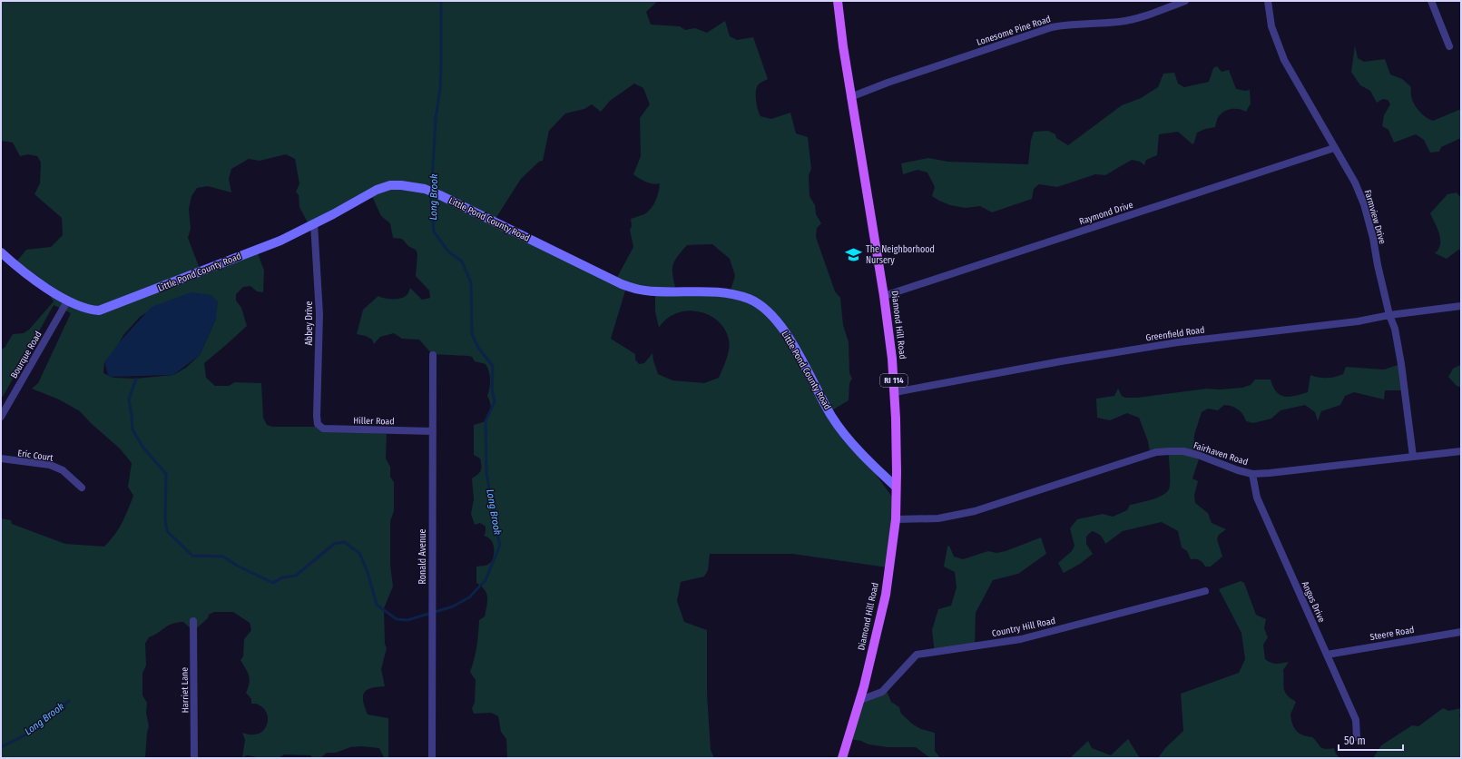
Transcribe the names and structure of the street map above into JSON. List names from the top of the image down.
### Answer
{
  "streets": {
    "main road": ["Diamond Hill Road", "RI 114"],
    "street": [
      "Lonesome Pine Road",
      "Raymond Drive",
      "Farmview Drive",
      "Little Pond County Road",
      "Abbey Drive",
      "Greenfield Road",
      "Bourque Road",
      "Hiller Road",
      "Fairhaven Road",
      "Eric Court",
      "Ronald Avenue",
      "Angus Drive",
      "Country Hill Road",
      "Steere Road",
      "Harriet Lane"
    ]
  },
  "crossings": [
    ["Lonesome Pine Road", "Diamond Hill Road"],
    ["Raymond Drive", "Farmview Drive"],
    ["Raymond Drive", "Diamond Hill Road"],
    ["Farmview Drive", "Greenfield Road"],
    ["Farmview Drive", "Fairhaven Road"],
    ["Little Pond County Road", "Abbey Drive"],
    ["Little Pond County Road", "Diamond Hill Road"],
    ["Little Pond County Road", "Bourque Road"],
    ["Abbey Drive", "Hiller Road"],
    ["Diamond Hill Road", "Greenfield Road"],
    ["Diamond Hill Road", "Fairhaven Road"],
    ["Diamond Hill Road", "Country Hill Road"],
    ["Hiller Road", "Ronald Avenue"],
    ["Fairhaven Road", "Angus Drive"],
    ["Angus Drive", "Steere Road"]
  ],
  "water": ["Long Brook"],
  "places": {
    "school or university": ["The Neighborhood Nursery"]
  },
  "scale_bar": "50 m"
}
